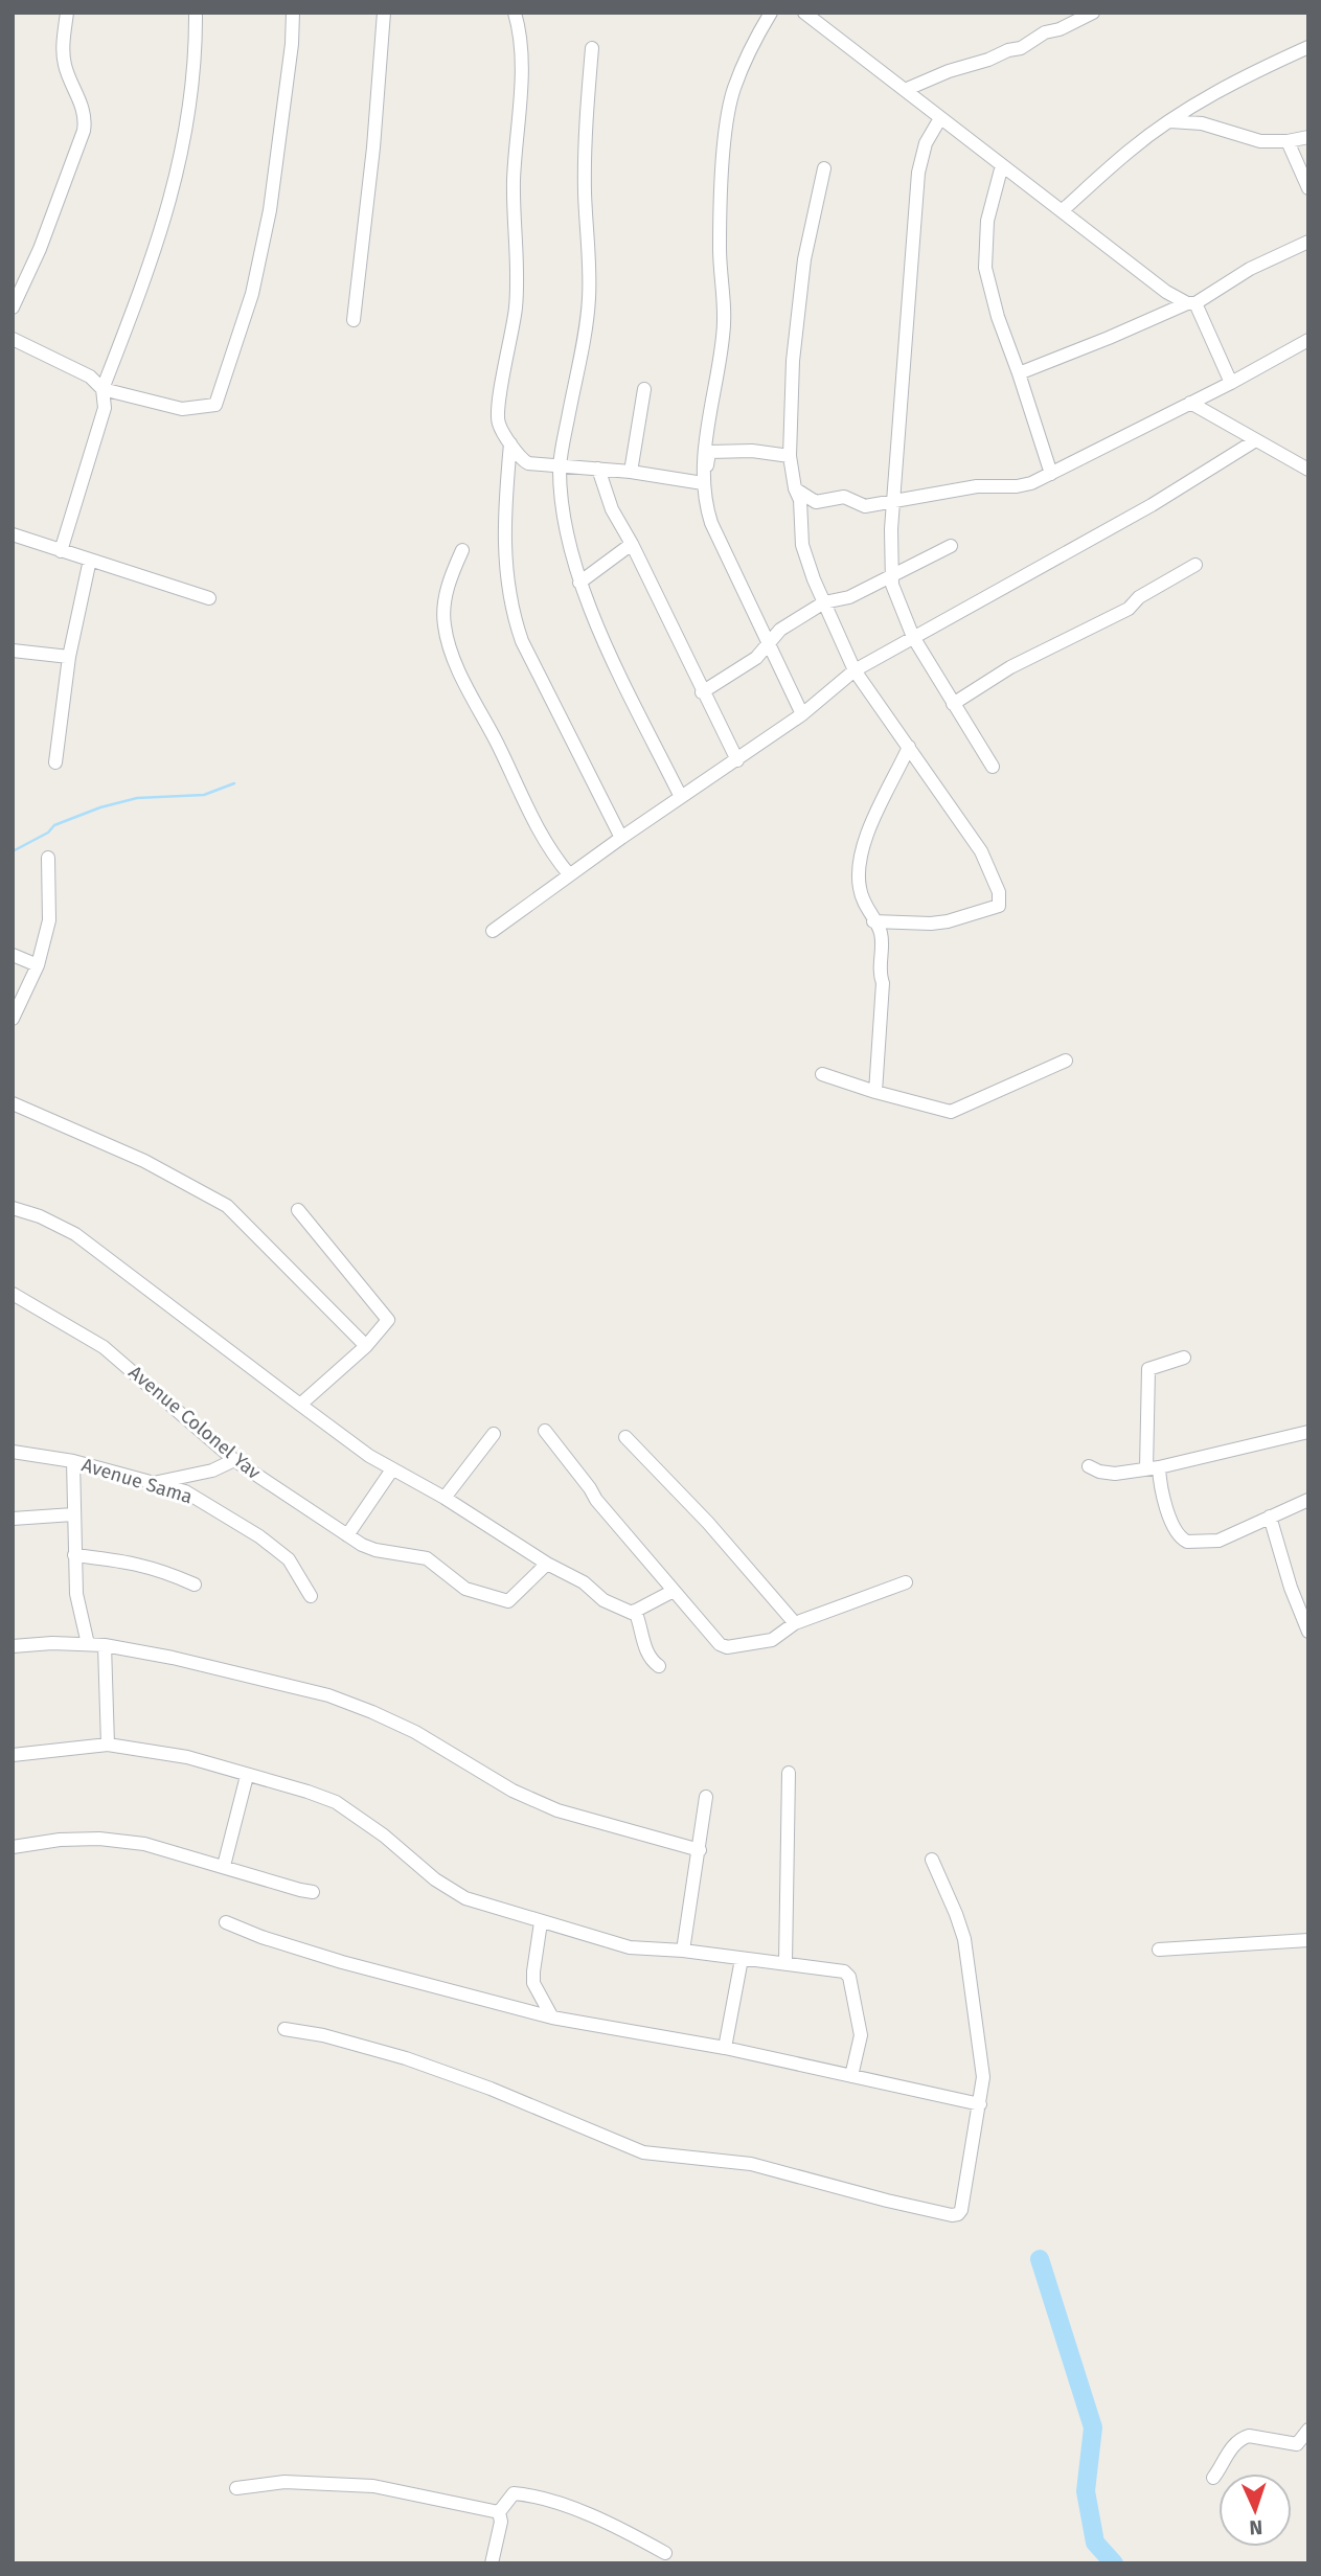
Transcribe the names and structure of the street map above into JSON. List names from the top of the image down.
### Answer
{
  "streets": {
    "street": ["Avenue Colonel Yav", "Avenue Sama"]
  },
  "north": "bottom"
}
